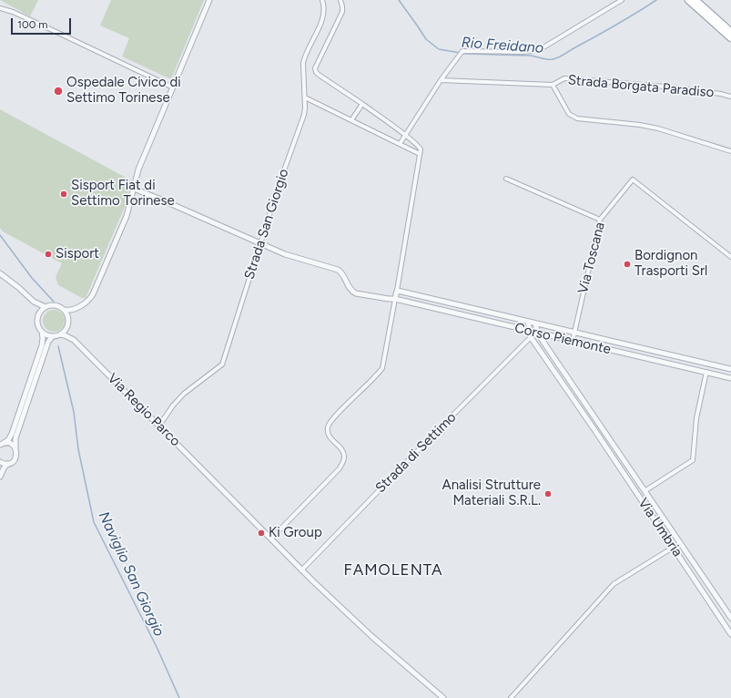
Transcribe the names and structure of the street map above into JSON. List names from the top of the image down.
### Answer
{
  "streets": {
    "street": [
      "Strada Borgata Paradiso",
      "Strada San Giorgio",
      "Via Toscana",
      "Corso Piemonte",
      "Via Regio Parco",
      "Strada di Settimo",
      "Via Umbria"
    ]
  },
  "crossings": [
    ["Strada San Giorgio", "Corso Piemonte"],
    ["Strada San Giorgio", "Via Regio Parco"],
    ["Via Toscana", "Corso Piemonte"],
    ["Corso Piemonte", "Via Umbria"],
    ["Strada di Settimo", "Via Umbria"]
  ],
  "districts": ["FAMOLENTA"],
  "water": ["Rio Freidano", "Naviglio San Giorgio"],
  "places": [
    "Ospedale Civico di Settimo Torinese",
    "Sisport Fiat di Settimo Torinese",
    "Sisport",
    "Bordignon Trasporti Srl",
    "Analisi Strutture Materiali S.R.L.",
    "Ki Group"
  ],
  "scale_bar": "100 m"
}
